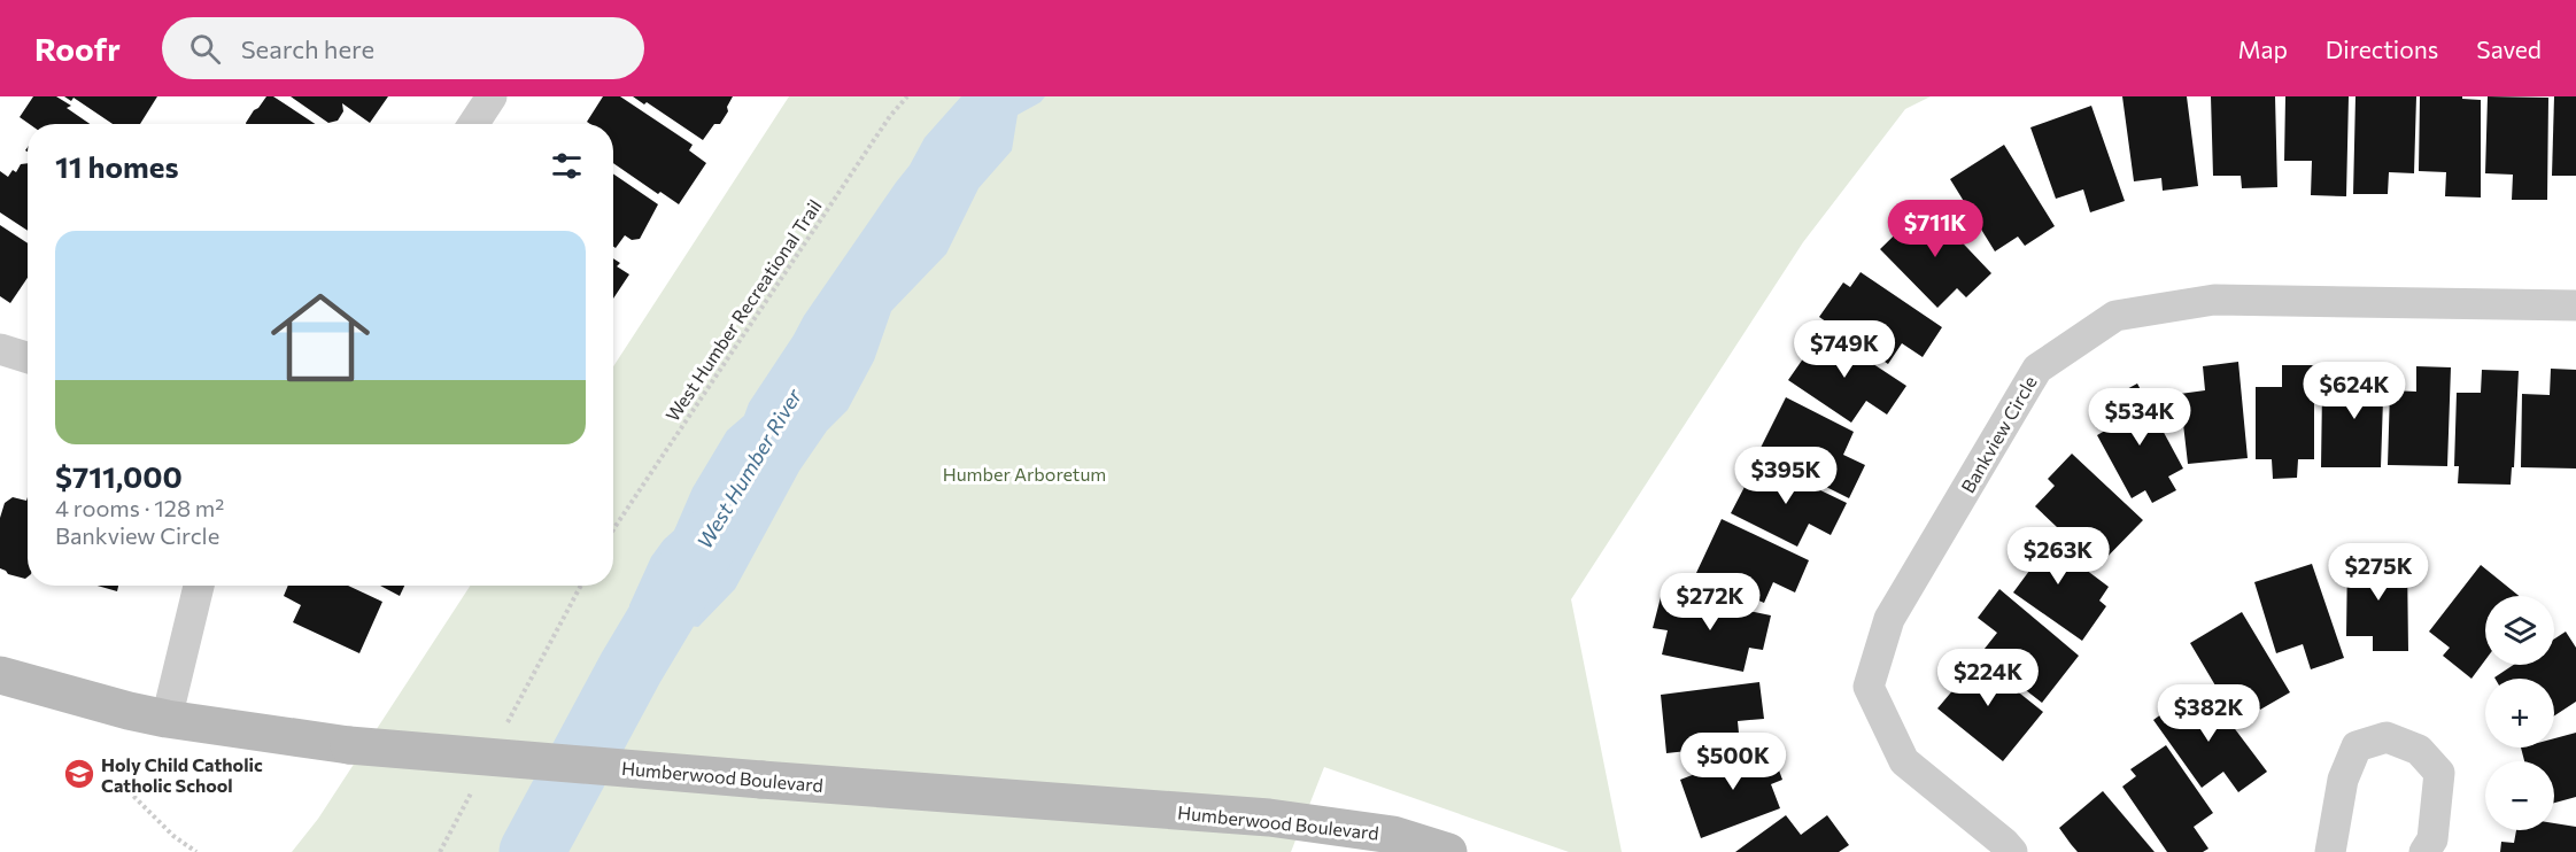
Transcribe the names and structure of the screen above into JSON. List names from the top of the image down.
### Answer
{
  "streets": {
    "street": ["Bankview Circle", "Humberwood Boulevard"],
    "path": ["West Humber Recreational Trail"]
  },
  "water": ["West Humber River"],
  "parks": ["Humber Arboretum"],
  "places": {
    "school or university": ["Holy Child Catholic Catholic School"]
  },
  "page": {
    "header": "Roofr",
    "search": "Search here",
    "nav": ["Map", "Directions", "Saved"],
    "heading": "11 homes",
    "price": [
      "$711K",
      "$749K",
      "$624K",
      "$534K",
      "$395K",
      "$263K",
      "$275K",
      "$272K",
      "$224K",
      "$382K",
      "$500K"
    ],
    "list": [
      {
        "name": "$711,000",
        "note": "4 rooms · 128 m² · Bankview Circle"
      }
    ],
    "map_buttons": ["+", "−"]
  }
}
